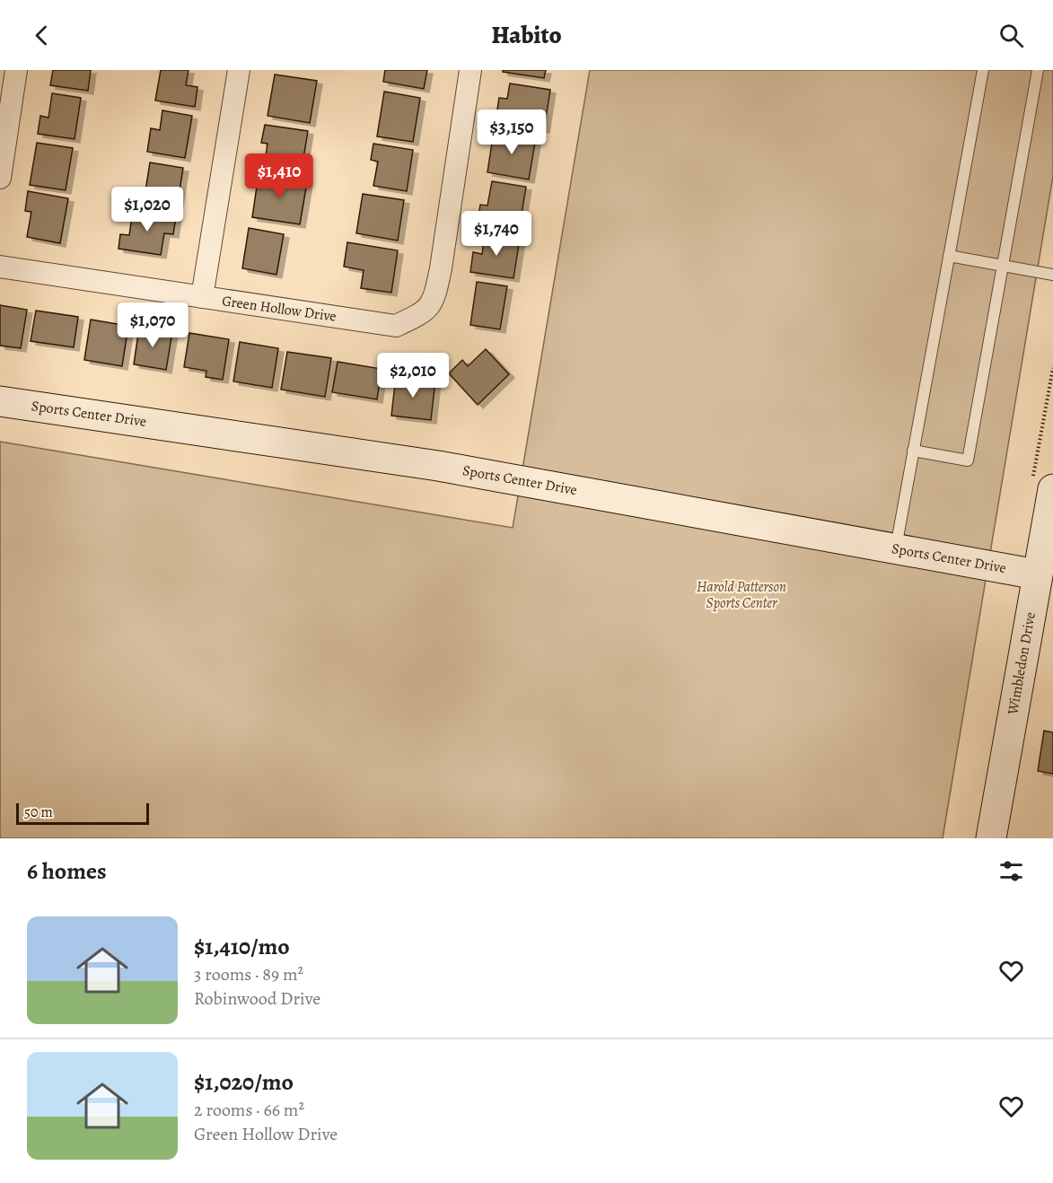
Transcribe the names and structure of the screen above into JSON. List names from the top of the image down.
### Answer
{
  "streets": {
    "street": ["Green Hollow Drive", "Sports Center Drive", "Wimbledon Drive"]
  },
  "crossings": [
    ["Sports Center Drive", "Wimbledon Drive"]
  ],
  "parks": ["Harold Patterson Sports Center"],
  "scale_bar": "50 m",
  "page": {
    "header": "Habito",
    "price": [
      "$3,150",
      "$1,410",
      "$1,020",
      "$1,740",
      "$1,070",
      "$2,010"
    ],
    "scale": "50 m",
    "heading": "6 homes",
    "list": [
      {
        "name": "$1,410/mo",
        "note": "3 rooms · 89 m² · Robinwood Drive"
      },
      {
        "name": "$1,020/mo",
        "note": "2 rooms · 66 m² · Green Hollow Drive"
      }
    ]
  }
}
